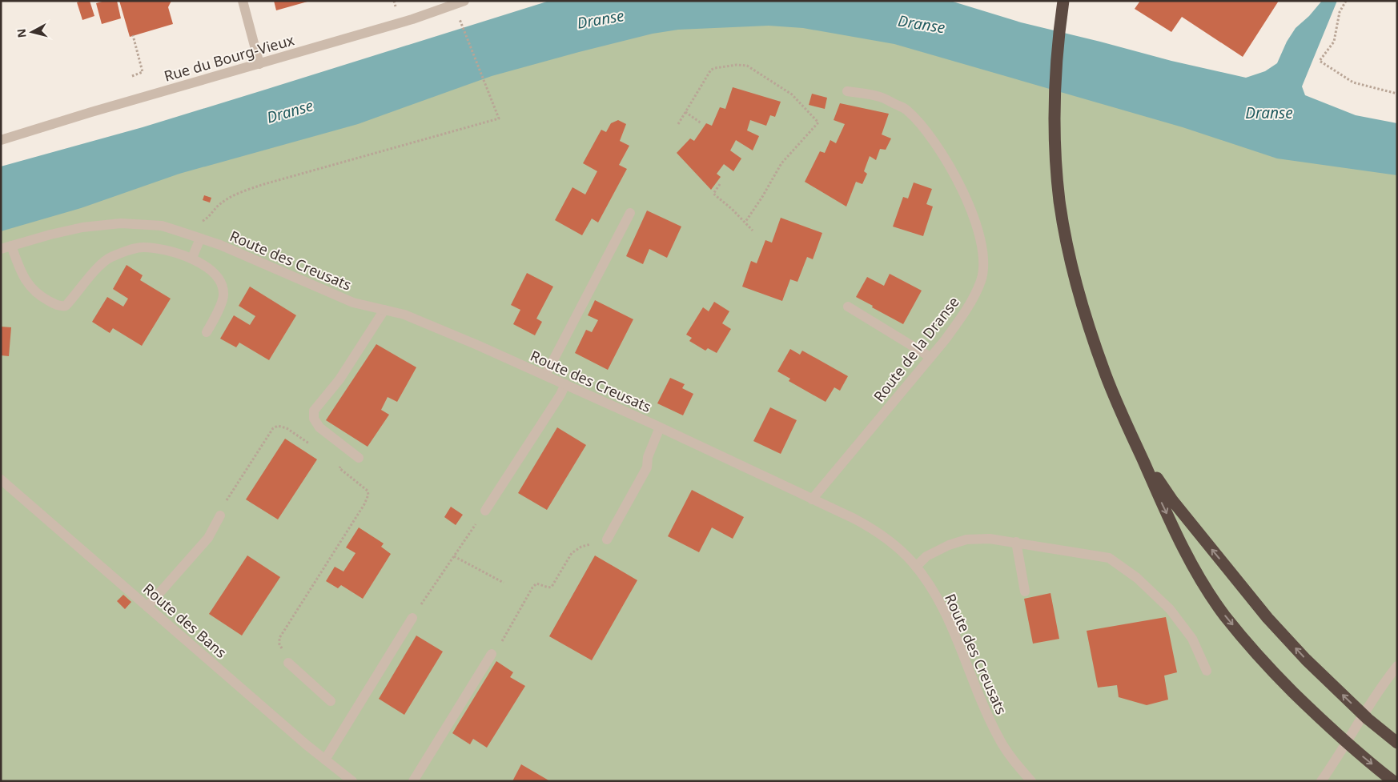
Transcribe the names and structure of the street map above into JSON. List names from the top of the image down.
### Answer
{
  "streets": {
    "street": [
      "Rue du Bourg-Vieux",
      "Route des Creusats",
      "Route de la Dranse",
      "Route des Bans"
    ]
  },
  "crossings": [
    ["Route des Creusats", "Route de la Dranse"]
  ],
  "water": ["Dranse"],
  "north": "left"
}
